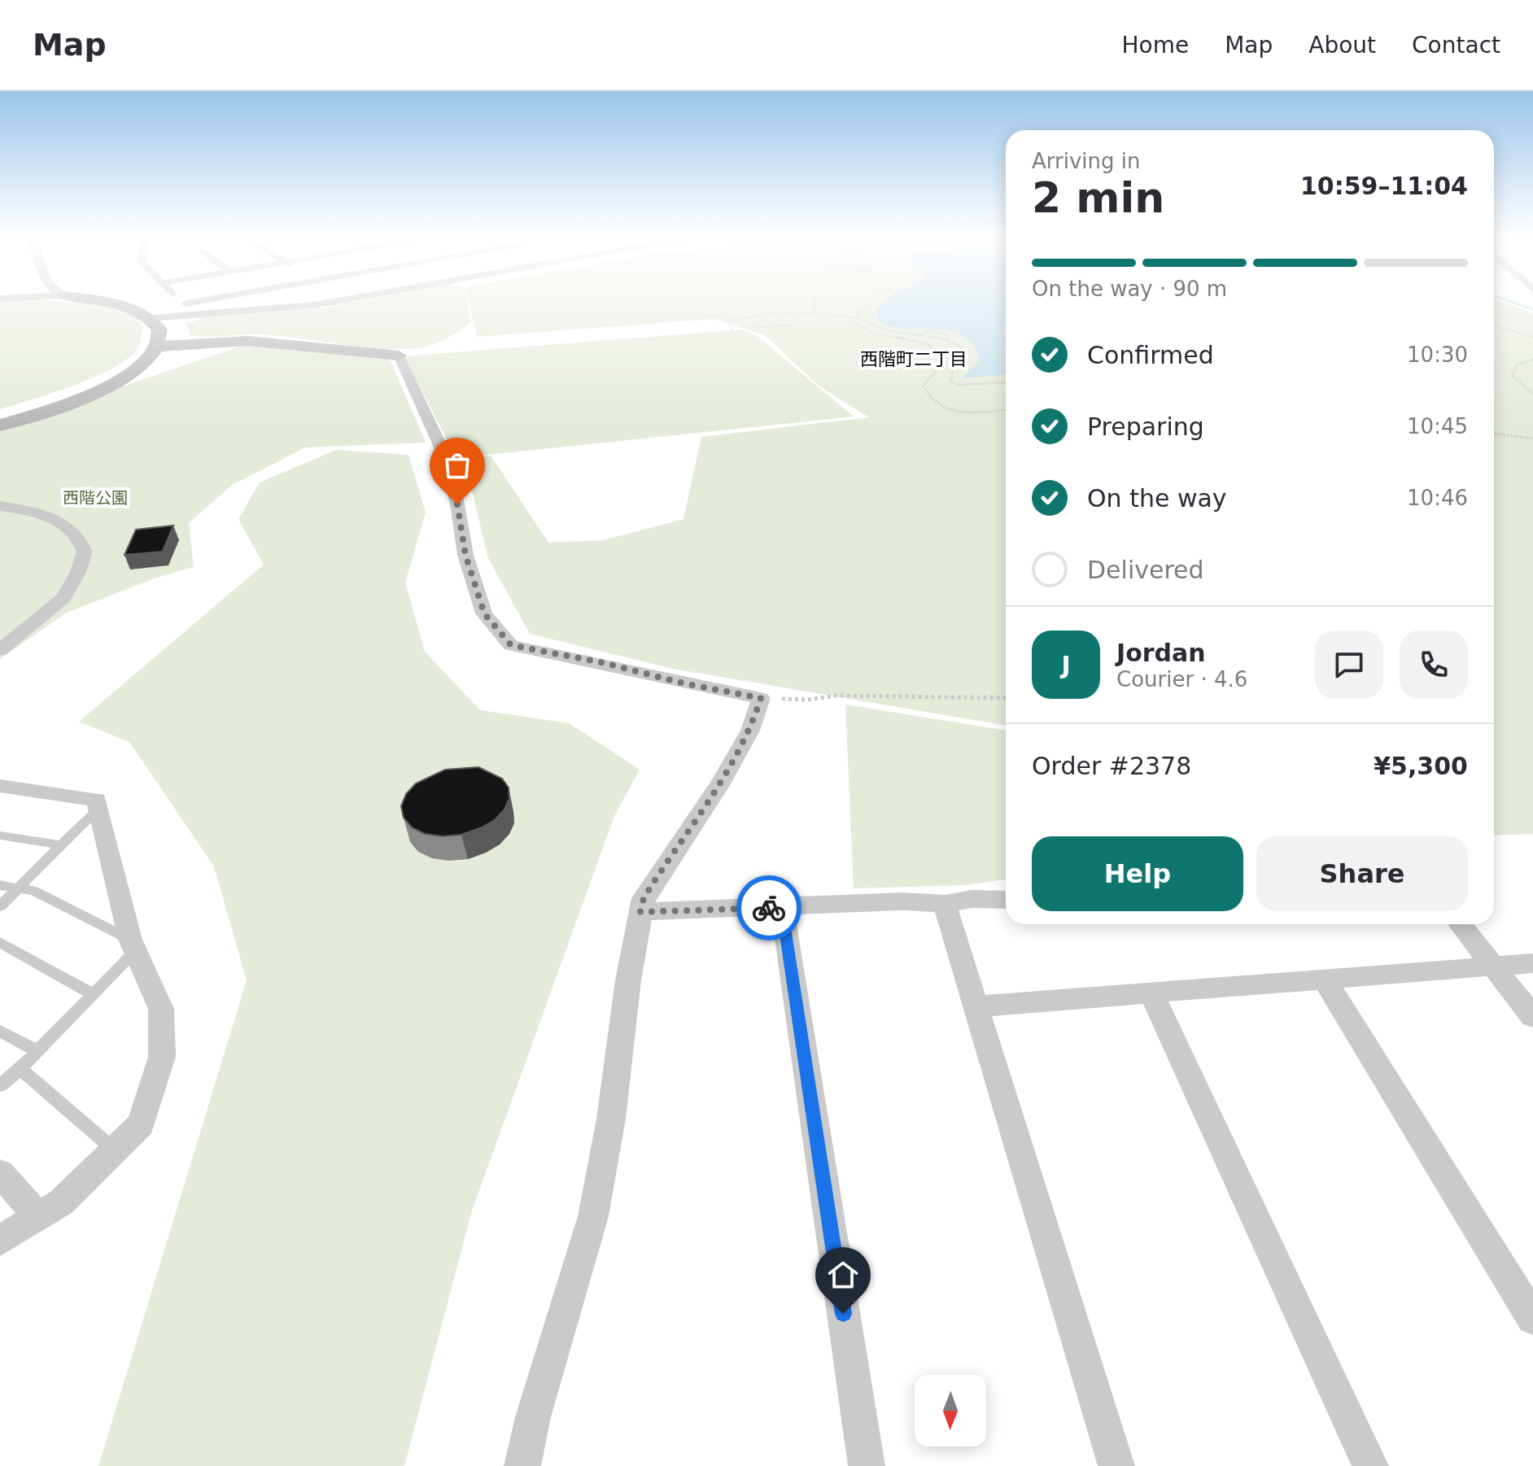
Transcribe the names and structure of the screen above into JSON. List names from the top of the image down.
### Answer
{
  "districts": ["西階町二丁目"],
  "parks": ["西階公園"],
  "north": "bottom",
  "page": {
    "header": "Map",
    "nav": [
      "Home",
      "Map",
      "About",
      "Contact"
    ],
    "heading": ["2 min", "Arriving in", "10:59–11:04"],
    "panel": [
      "Jordan",
      "Courier · 4.6",
      "Order #2378",
      "¥5,300"
    ],
    "bar": "On the way · 90 m",
    "list": [
      ["Confirmed", "10:30"],
      ["Preparing", "10:45"],
      ["On the way", "10:46"],
      "Delivered"
    ],
    "round": "J",
    "buttons": ["Help", "Share"]
  }
}
